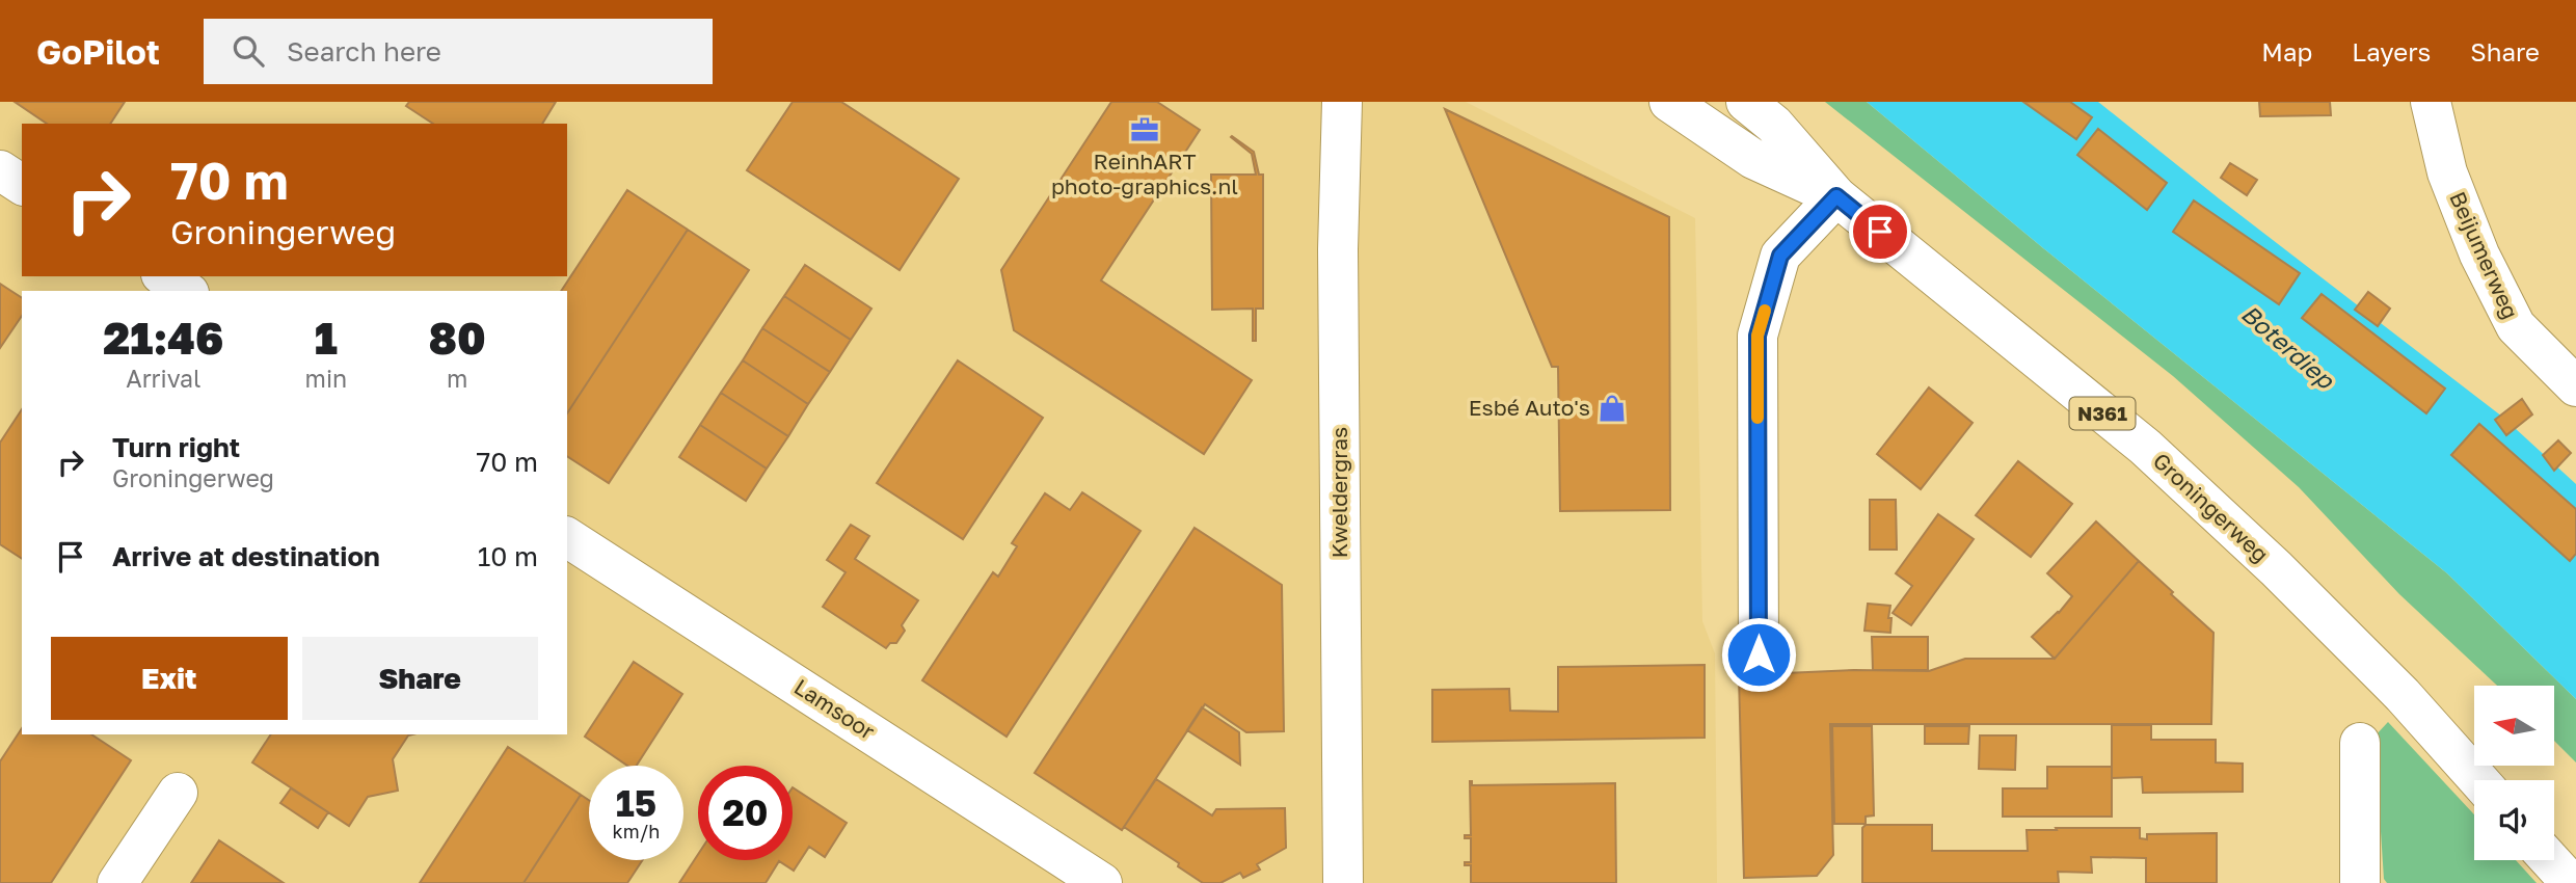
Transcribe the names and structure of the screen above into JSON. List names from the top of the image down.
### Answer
{
  "streets": {
    "street": [
      "Beijumerweg",
      "N361",
      "Kweldergras",
      "Groningerweg",
      "Lamsoor"
    ]
  },
  "water": ["Boterdiep"],
  "places": {
    "office": ["ReinhART photo-graphics.nl"],
    "shop": ["Esbé Auto's"]
  },
  "north": "left",
  "page": {
    "header": "GoPilot",
    "search": "Search here",
    "nav": ["Map", "Layers", "Share"],
    "turn": ["70 m", "Groningerweg"],
    "eta": [
      "21:46",
      "Arrival",
      "1",
      "min",
      "80",
      "m"
    ],
    "list": [
      {
        "name": "Turn right",
        "note": "Groningerweg",
        "value": "70 m"
      },
      {
        "name": "Arrive at destination",
        "value": "10 m"
      }
    ],
    "buttons": ["Exit", "Share"],
    "speed": "15 km/h",
    "limit": "20"
  }
}
